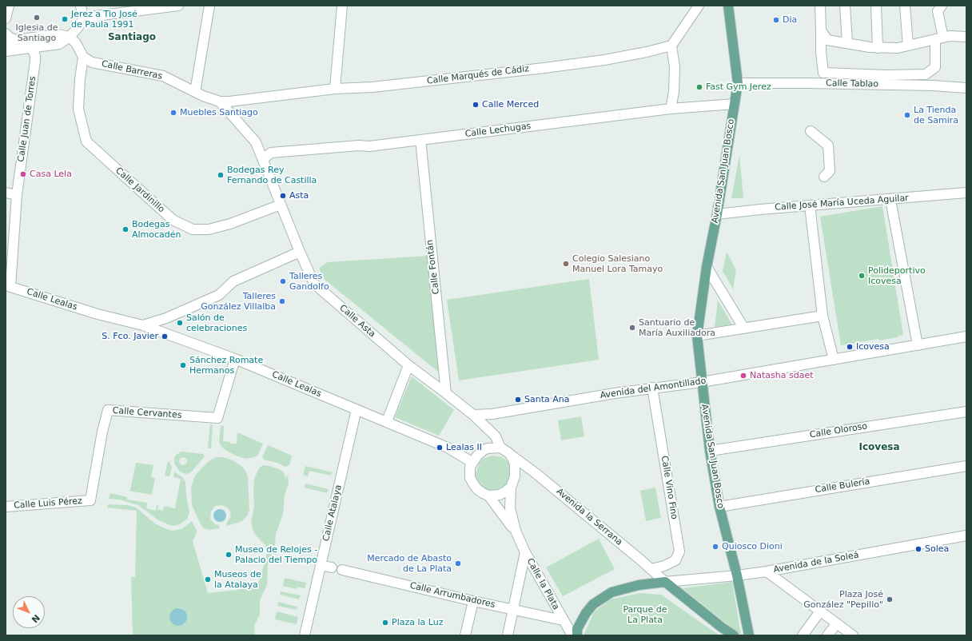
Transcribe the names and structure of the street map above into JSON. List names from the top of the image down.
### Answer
{
  "streets": {
    "main road": ["Avenida San Juan Bosco", "Avenida la Serrana"],
    "street": [
      "Calle Barreras",
      "Calle Marqués de Cádiz",
      "Calle Tablao",
      "Calle Juan de Torres",
      "Calle Lechugas",
      "Calle Jardinillo",
      "Calle José María Uceda Aguilar",
      "Calle Fontán",
      "Calle Lealas",
      "Calle Asta",
      "Avenida del Amontillado",
      "Calle Cervantes",
      "Calle Oloroso",
      "Calle Bulería",
      "Calle Vino Fino",
      "Calle Luis Pérez",
      "Calle Atalaya",
      "Avenida de la Soleá",
      "Calle la Plata",
      "Calle Arrumbadores"
    ]
  },
  "crossings": [
    ["Calle Barreras", "Calle Marqués de Cádiz"],
    ["Calle Barreras", "Calle Jardinillo"],
    ["Calle Tablao", "Avenida San Juan Bosco"],
    ["Calle Juan de Torres", "Calle Lealas"],
    ["Calle Lechugas", "Avenida San Juan Bosco"],
    ["Calle Lechugas", "Calle Fontán"],
    ["Calle Lechugas", "Calle Asta"],
    ["Avenida San Juan Bosco", "Calle José María Uceda Aguilar"],
    ["Avenida San Juan Bosco", "Avenida del Amontillado"],
    ["Avenida San Juan Bosco", "Calle Oloroso"],
    ["Avenida San Juan Bosco", "Calle Bulería"],
    ["Avenida San Juan Bosco", "Avenida de la Soleá"],
    ["Calle Jardinillo", "Calle Asta"],
    ["Calle Fontán", "Calle Asta"],
    ["Calle Lealas", "Calle Asta"],
    ["Calle Lealas", "Calle Cervantes"],
    ["Calle Lealas", "Calle Atalaya"],
    ["Calle Lealas", "Avenida la Serrana"],
    ["Calle Lealas", "Calle la Plata"],
    ["Calle Asta", "Avenida del Amontillado"],
    ["Calle Asta", "Avenida la Serrana"],
    ["Calle Asta", "Calle la Plata"],
    ["Avenida del Amontillado", "Calle Vino Fino"],
    ["Calle Cervantes", "Calle Luis Pérez"],
    ["Calle Vino Fino", "Avenida la Serrana"],
    ["Avenida la Serrana", "Avenida de la Soleá"],
    ["Avenida la Serrana", "Calle la Plata"],
    ["Calle la Plata", "Calle Arrumbadores"]
  ],
  "districts": ["Santiago", "Icovesa"],
  "parks": ["Parque de La Plata"],
  "places": [
    "Iglesia de Santiago",
    "Jerez a Tio José de Paula 1991",
    "Dia",
    "Fast Gym Jerez",
    "Calle Merced",
    "Muebles Santiago",
    "La Tienda de Samira",
    "Casa Lela",
    "Bodegas Rey Fernando de Castilla",
    "Asta",
    "Bodegas Almocadén",
    "Colegio Salesiano Manuel Lora Tamayo",
    "Polideportivo Icovesa",
    "Talleres Gandolfo",
    "Talleres González Villalba",
    "Salón de celebraciones",
    "Santuario de María Auxiliadora",
    "S. Fco. Javier",
    "Icovesa",
    "Sánchez Romate Hermanos",
    "Natasha sdaet",
    "Santa Ana",
    "Lealas II",
    "Quiosco Dioni",
    "Solea",
    "Museo de Relojes - Palacio del Tiempo",
    "Mercado de Abasto de La Plata",
    "Museos de la Atalaya",
    "Plaza José González \"Pepillo\"",
    "Plaza la Luz"
  ],
  "north": "bottom right"
}
